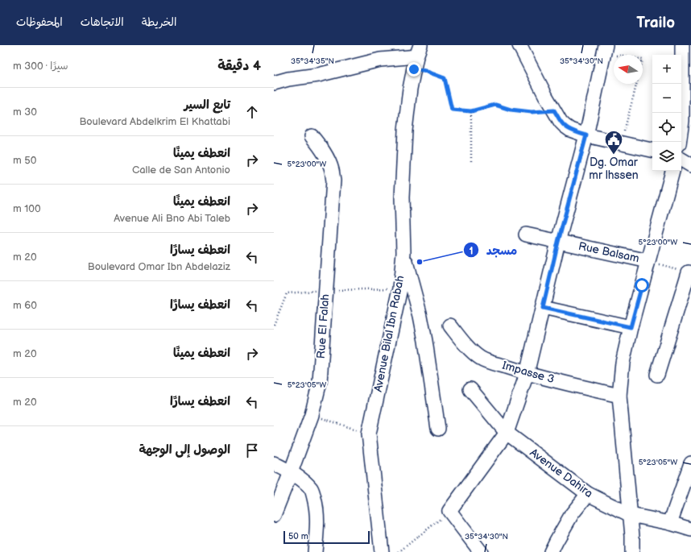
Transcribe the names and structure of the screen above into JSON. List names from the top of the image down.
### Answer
{
  "streets": {
    "street": [
      "Rue Balsam",
      "Rue El Falah",
      "Avenue Bilal Ibn Rabah",
      "Impasse 3",
      "Avenue Dahira"
    ]
  },
  "places": {
    "public building": ["Dg. Omar mr lhssen"],
    "other": ["مسجد"]
  },
  "scale_bar": "50 m",
  "north": "left",
  "page": {
    "header": "Trailo",
    "nav": ["الخريطة", "الاتجاهات", "المحفوظات"],
    "heading": ["4 دقيقة", "سيرًا · 300 m"],
    "map_buttons": ["+", "−"],
    "list": [
      ["تابع السير", "Boulevard Abdelkrim El Khattabi", "30 m"],
      ["انعطف يمينًا", "Calle de San Antonio", "50 m"],
      ["انعطف يمينًا", "Avenue Ali Bno Abi Taleb", "100 m"],
      ["انعطف يسارًا", "Boulevard Omar Ibn Abdelaziz", "20 m"],
      ["انعطف يسارًا", "60 m"],
      ["انعطف يمينًا", "20 m"],
      ["انعطف يسارًا", "20 m"],
      "الوصول إلى الوجهة"
    ],
    "scale": "50 m"
  },
  "coordinates": [
    "35°34'35\"N",
    "35°34'30\"N",
    "5°23'00\"W",
    "5°23'05\"W"
  ]
}
